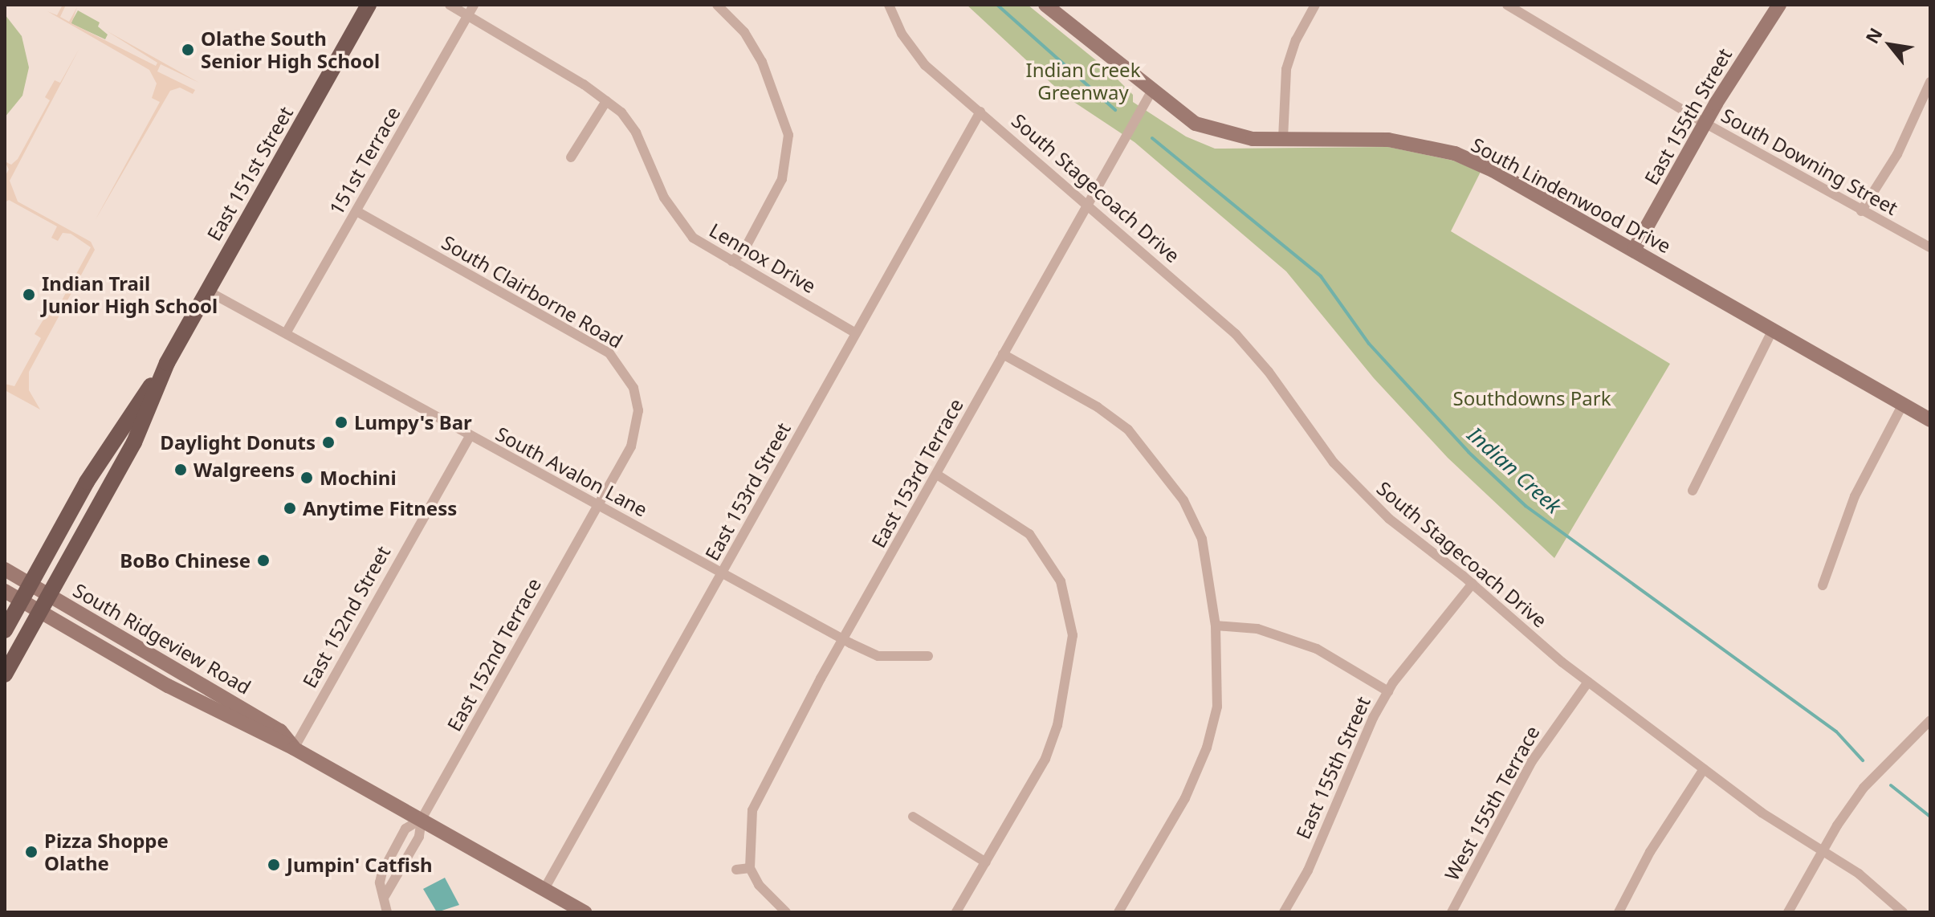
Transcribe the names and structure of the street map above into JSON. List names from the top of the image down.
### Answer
{
  "streets": {
    "main road": ["East 151st Street"],
    "street": [
      "East 155th Street",
      "151st Terrace",
      "South Downing Street",
      "South Stagecoach Drive",
      "South Lindenwood Drive",
      "Lennox Drive",
      "South Clairborne Road",
      "South Avalon Lane",
      "East 153rd Terrace",
      "East 153rd Street",
      "East 152nd Street",
      "South Ridgeview Road",
      "East 152nd Terrace",
      "West 155th Terrace"
    ]
  },
  "crossings": [
    ["East 155th Street", "South Downing Street"],
    ["East 155th Street", "South Stagecoach Drive"],
    ["East 155th Street", "South Lindenwood Drive"],
    ["151st Terrace", "Lennox Drive"],
    ["151st Terrace", "South Clairborne Road"],
    ["151st Terrace", "South Avalon Lane"],
    ["East 151st Street", "South Avalon Lane"],
    ["East 151st Street", "South Ridgeview Road"],
    ["South Stagecoach Drive", "East 153rd Terrace"],
    ["South Stagecoach Drive", "East 153rd Street"],
    ["South Stagecoach Drive", "West 155th Terrace"],
    ["South Lindenwood Drive", "East 153rd Terrace"],
    ["Lennox Drive", "East 153rd Street"],
    ["South Clairborne Road", "South Avalon Lane"],
    ["South Clairborne Road", "East 152nd Terrace"],
    ["South Avalon Lane", "East 153rd Terrace"],
    ["South Avalon Lane", "East 153rd Street"],
    ["South Avalon Lane", "East 152nd Street"],
    ["South Avalon Lane", "East 152nd Terrace"],
    ["East 153rd Street", "South Ridgeview Road"],
    ["East 152nd Street", "South Ridgeview Road"],
    ["South Ridgeview Road", "East 152nd Terrace"]
  ],
  "water": ["Indian Creek"],
  "parks": ["Indian Creek Greenway", "Southdowns Park"],
  "places": [
    "Olathe South Senior High School",
    "Indian Trail Junior High School",
    "Lumpy's Bar",
    "Daylight Donuts",
    "Walgreens",
    "Mochini",
    "Anytime Fitness",
    "BoBo Chinese",
    "Pizza Shoppe Olathe",
    "Jumpin' Catfish"
  ],
  "north": "top left"
}
